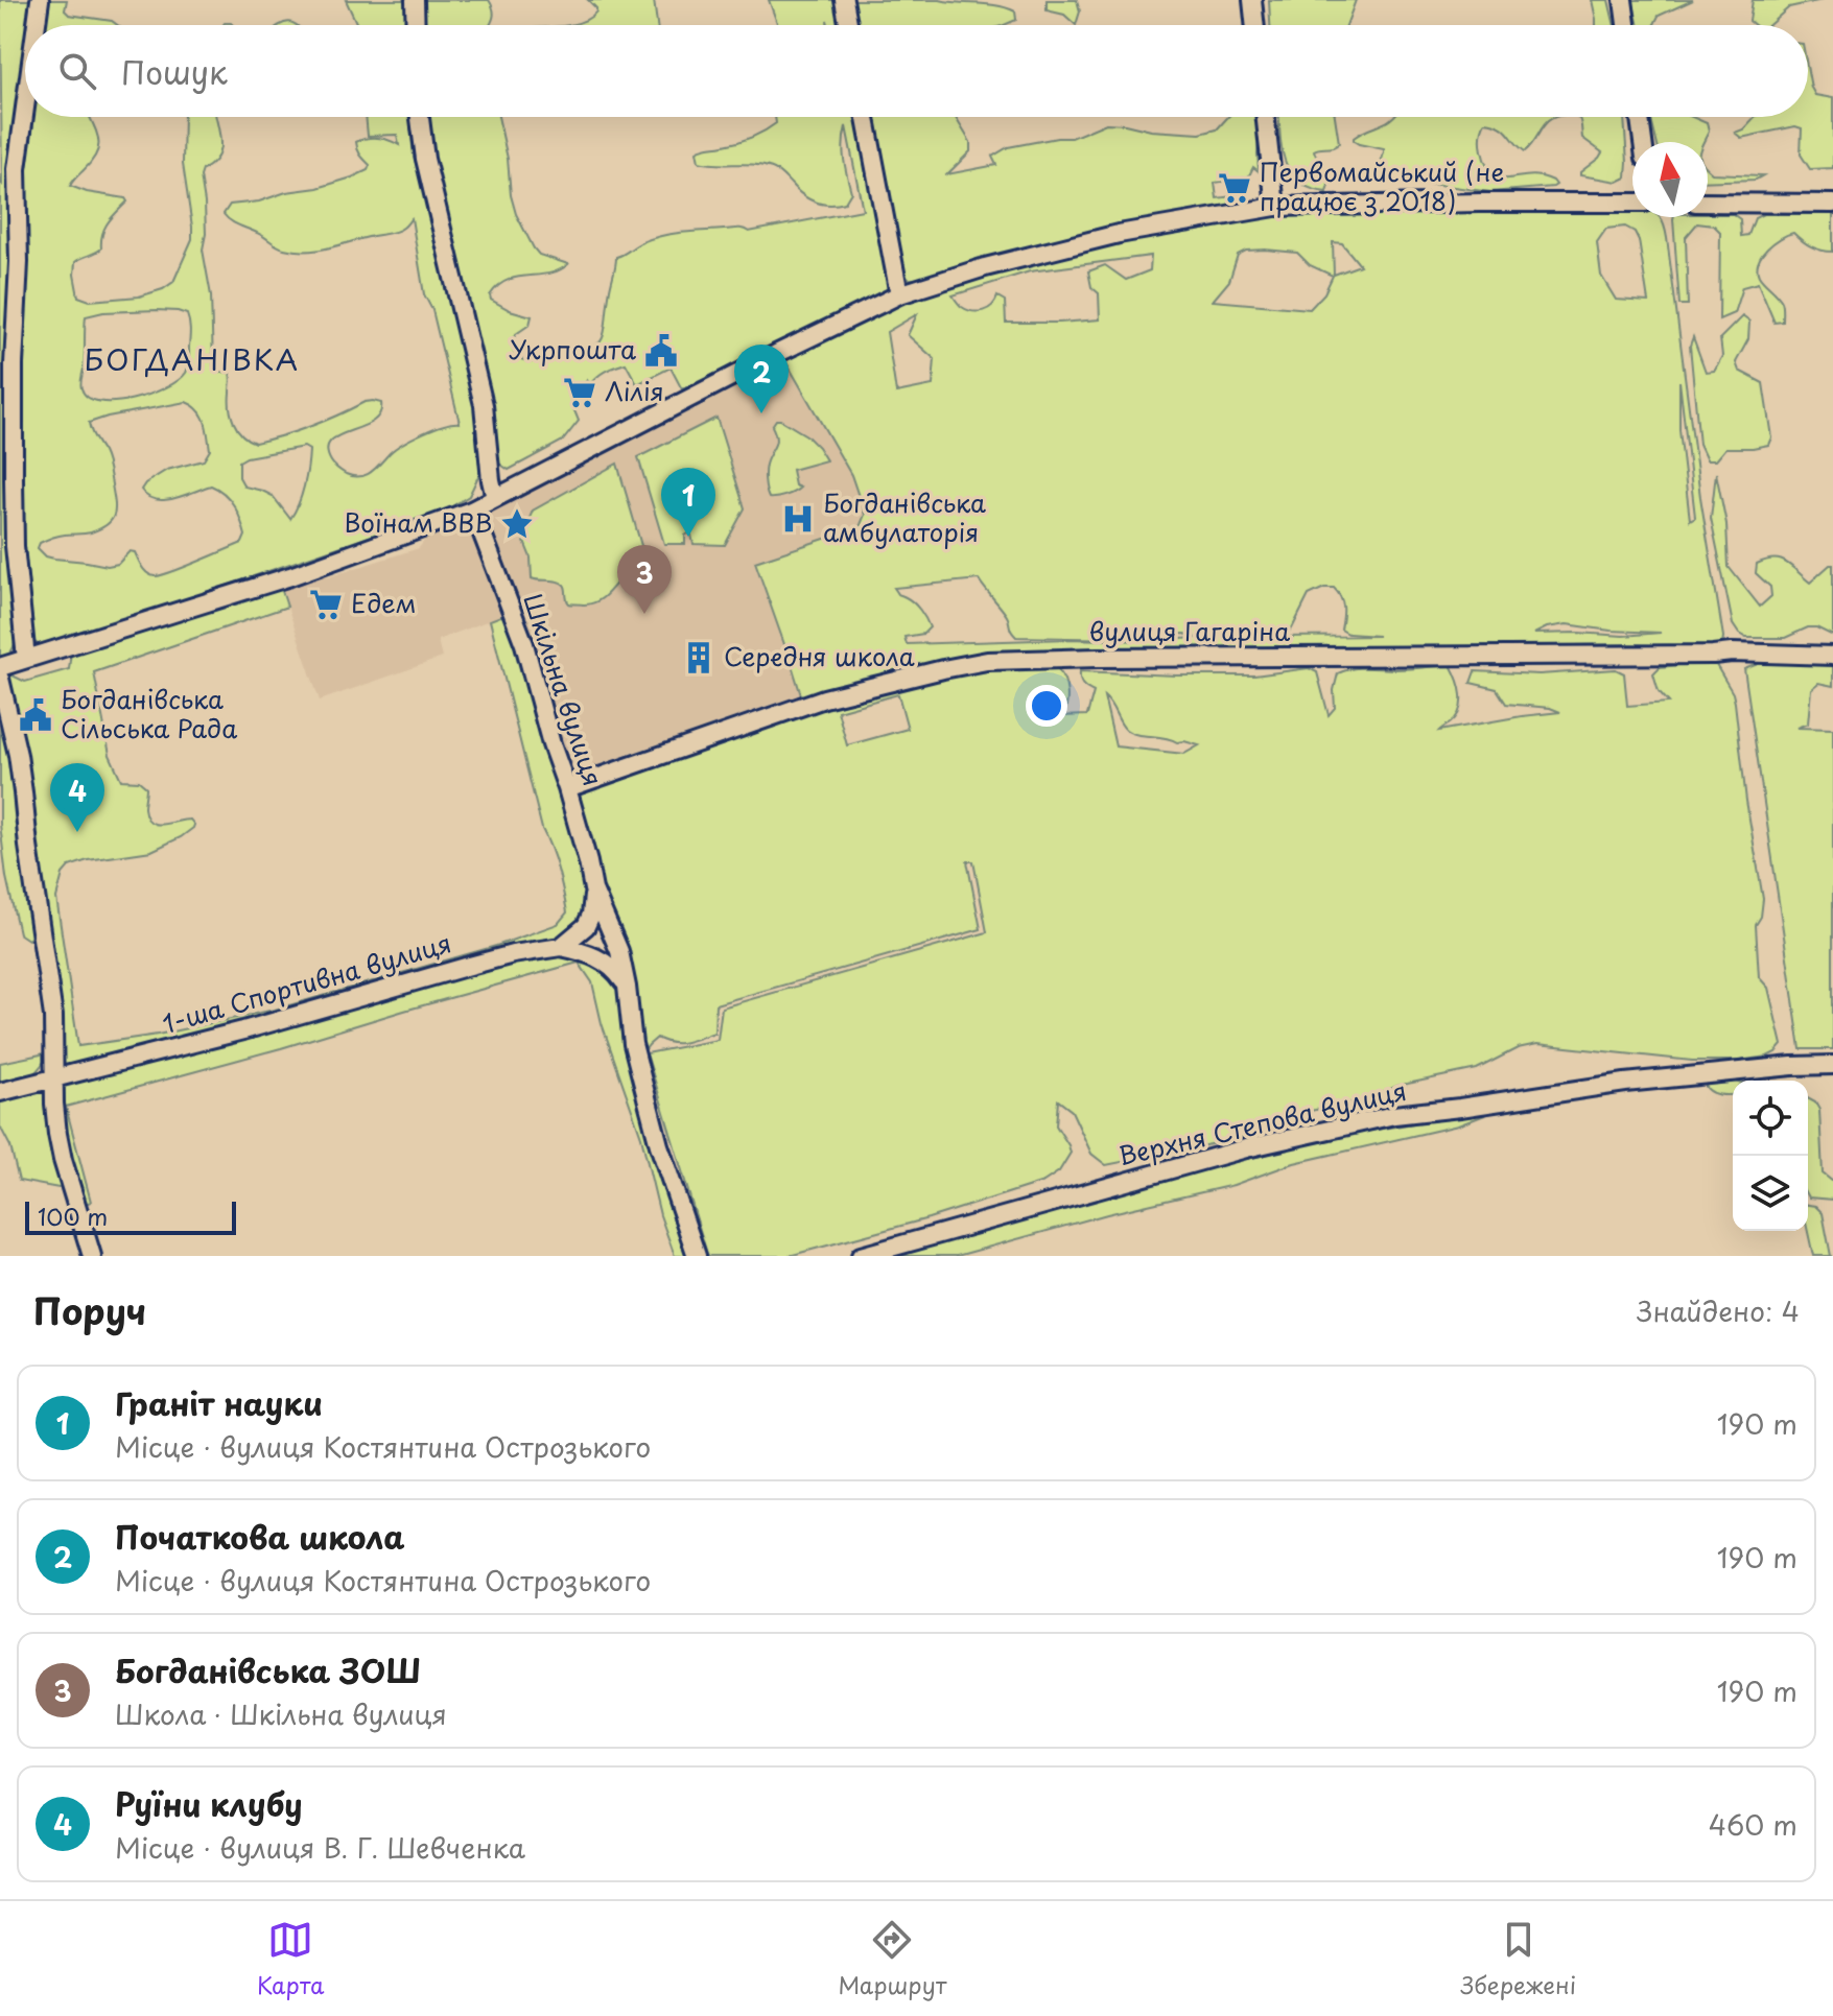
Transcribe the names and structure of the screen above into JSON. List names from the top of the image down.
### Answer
{
  "streets": {
    "street": [
      "вулиця Гагаріна",
      "Шкільна вулиця",
      "1-ша Спортивна вулиця",
      "Верхня Степова вулиця"
    ]
  },
  "crossings": [
    ["вулиця Гагаріна", "Шкільна вулиця"]
  ],
  "districts": ["БОГДАНІВКА"],
  "places": {
    "supermarket": ["Первомайський (не працює з 2018)", "Лілія", "Едем"],
    "public building": ["Укрпошта", "Богданівська Сільська Рада"],
    "hospital": ["Богданівська амбулаторія"],
    "place": ["Воїнам ВВВ"],
    "building": ["Середня школа"]
  },
  "scale_bar": "100 m",
  "north": "top",
  "page": {
    "search": "Пошук",
    "pins": [
      "2",
      "1",
      "3",
      "4"
    ],
    "scale": "100 m",
    "heading": ["Поруч", "Знайдено: 4"],
    "list": [
      {
        "mark": "1",
        "name": "Граніт науки",
        "note": "Місце · вулиця Костянтина Острозького",
        "value": "190 m"
      },
      {
        "mark": "2",
        "name": "Початкова школа",
        "note": "Місце · вулиця Костянтина Острозького",
        "value": "190 m"
      },
      {
        "mark": "3",
        "name": "Богданівська ЗОШ",
        "note": "Школа · Шкільна вулиця",
        "value": "190 m"
      },
      {
        "mark": "4",
        "name": "Руїни клубу",
        "note": "Місце · вулиця В. Г. Шевченка",
        "value": "460 m"
      }
    ],
    "nav": ["Карта", "Маршрут", "Збережені"]
  }
}
